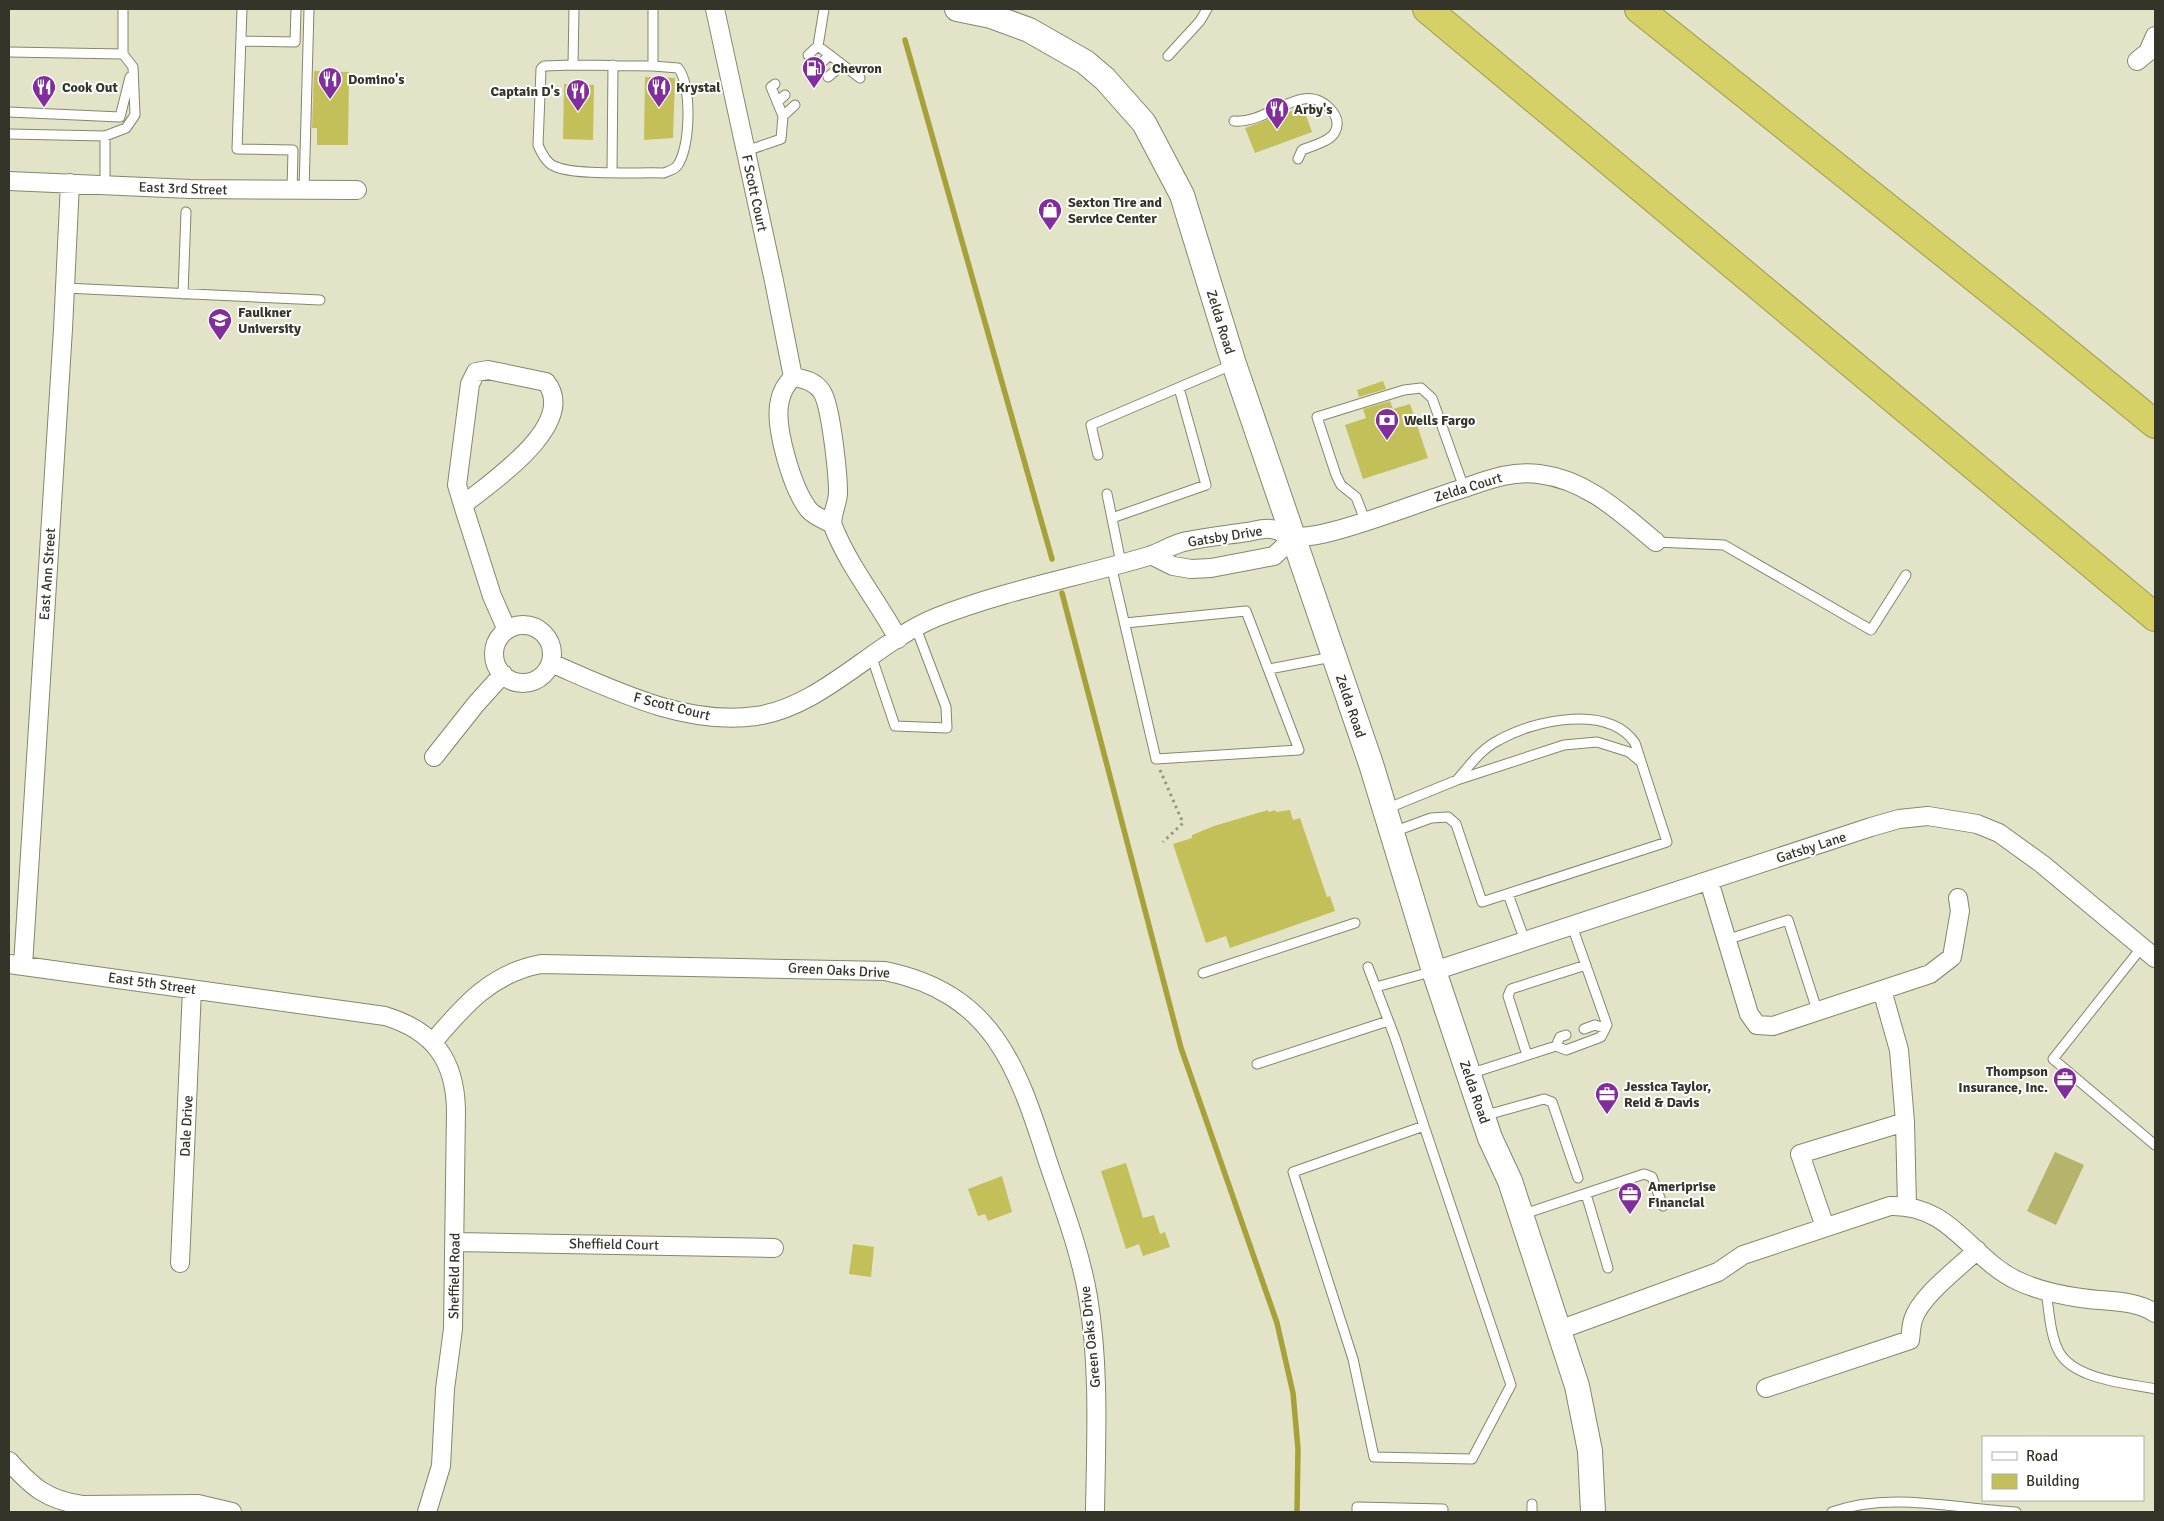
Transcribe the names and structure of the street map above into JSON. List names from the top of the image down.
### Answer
{
  "streets": {
    "main road": ["Zelda Road"],
    "street": [
      "East 3rd Street",
      "F Scott Court",
      "Zelda Court",
      "Gatsby Drive",
      "East Ann Street",
      "Gatsby Lane",
      "Green Oaks Drive",
      "East 5th Street",
      "Dale Drive",
      "Sheffield Court",
      "Sheffield Road"
    ]
  },
  "crossings": [
    ["East 3rd Street", "East Ann Street"],
    ["F Scott Court", "Gatsby Drive"],
    ["Zelda Road", "Zelda Court"],
    ["Zelda Road", "Gatsby Drive"],
    ["Zelda Road", "Gatsby Lane"],
    ["Zelda Court", "Gatsby Drive"],
    ["East Ann Street", "East 5th Street"],
    ["Green Oaks Drive", "East 5th Street"],
    ["Green Oaks Drive", "Sheffield Road"],
    ["East 5th Street", "Dale Drive"],
    ["East 5th Street", "Sheffield Road"],
    ["Sheffield Court", "Sheffield Road"]
  ],
  "places": {
    "fuel station": ["Chevron"],
    "restaurant": [
      "Domino's",
      "Cook Out",
      "Krystal",
      "Captain D's",
      "Arby's"
    ],
    "shop": ["Sexton Tire and Service Center"],
    "school or university": ["Faulkner University"],
    "bank": ["Wells Fargo"],
    "office": ["Thompson Insurance, Inc.", "Jessica Taylor, Reid & Davis", "Ameriprise Financial"]
  },
  "legend": ["Road", "Building"]
}
